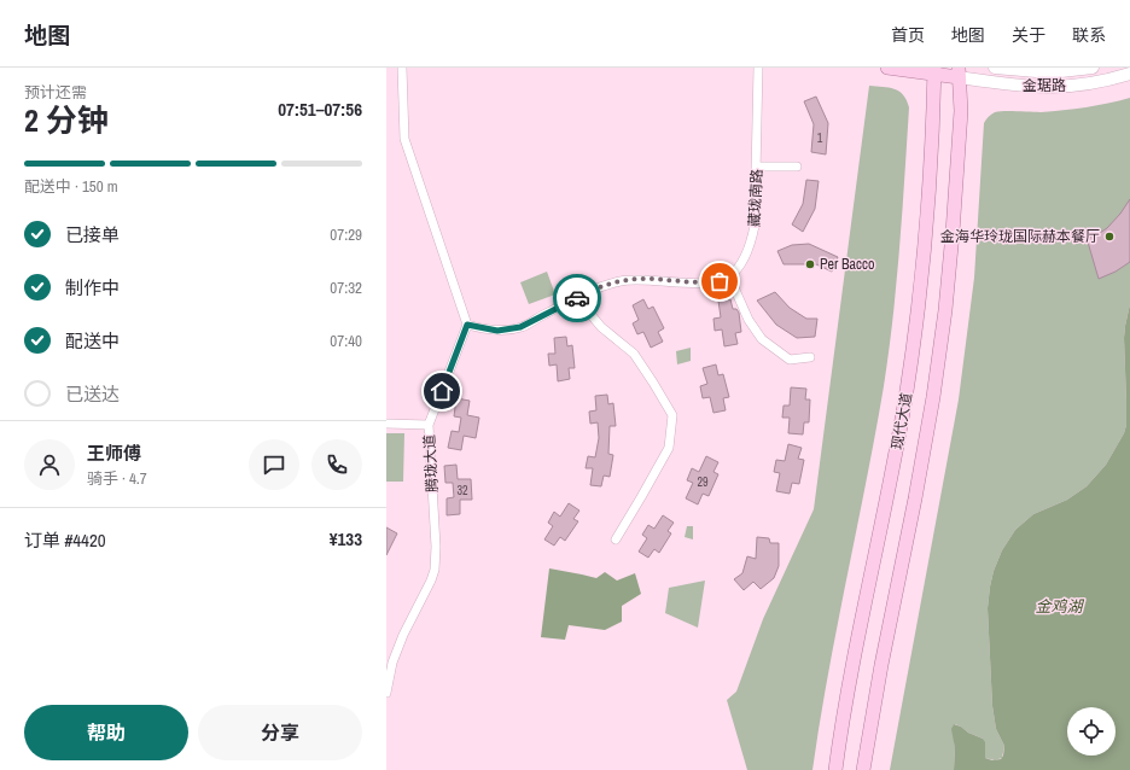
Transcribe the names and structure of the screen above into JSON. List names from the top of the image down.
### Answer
{
  "streets": {
    "main road": ["金琚路", "现代大道"],
    "street": ["藏珑南路", "腾珑大道"]
  },
  "crossings": [
    ["金琚路", "现代大道"]
  ],
  "water": ["金鸡湖"],
  "places": ["金海华玲珑国际赫本餐厅", "Per Bacco"],
  "house_numbers": ["1", "29", "32"],
  "page": {
    "header": "地图",
    "nav": [
      "首页",
      "地图",
      "关于",
      "联系"
    ],
    "heading": ["2 分钟", "预计还需", "07:51–07:56"],
    "panel": [
      "王师傅",
      "骑手 · 4.7",
      "订单 #4420",
      "¥133"
    ],
    "bar": "配送中 · 150 m",
    "list": [
      ["已接单", "07:29"],
      ["制作中", "07:32"],
      ["配送中", "07:40"],
      "已送达"
    ],
    "buttons": ["帮助", "分享"]
  }
}
